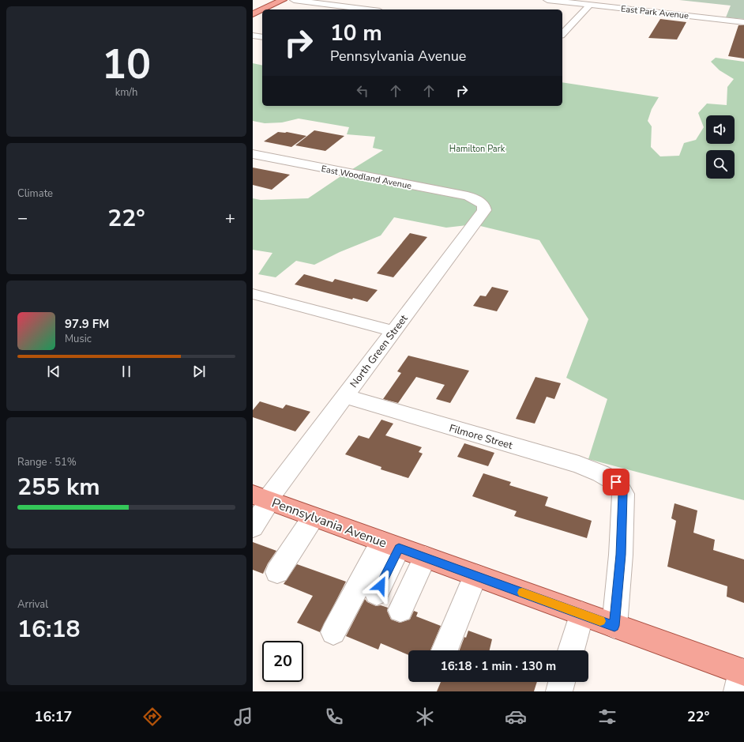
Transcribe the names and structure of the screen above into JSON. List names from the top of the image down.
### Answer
{
  "streets": {
    "main road": ["Pennsylvania Avenue"],
    "street": [
      "East Park Avenue",
      "East Woodland Avenue",
      "North Green Street",
      "Filmore Street"
    ]
  },
  "crossings": [
    ["East Woodland Avenue", "North Green Street"],
    ["North Green Street", "Filmore Street"],
    ["North Green Street", "Pennsylvania Avenue"],
    ["Filmore Street", "Pennsylvania Avenue"]
  ],
  "parks": ["Hamilton Park"],
  "page": {
    "tile": [
      ["10", "km/h"],
      "Climate",
      ["Range · 51%", "255 km"],
      ["Arrival", "16:18"]
    ],
    "turn": ["10 m", "Pennsylvania Avenue"],
    "heat": ["−", "22°", "+"],
    "song": ["97.9 FM", "Music"],
    "limit": "20",
    "trip": "16:18 · 1 min · 130 m",
    "tabs": ["16:17", "22°"]
  }
}
